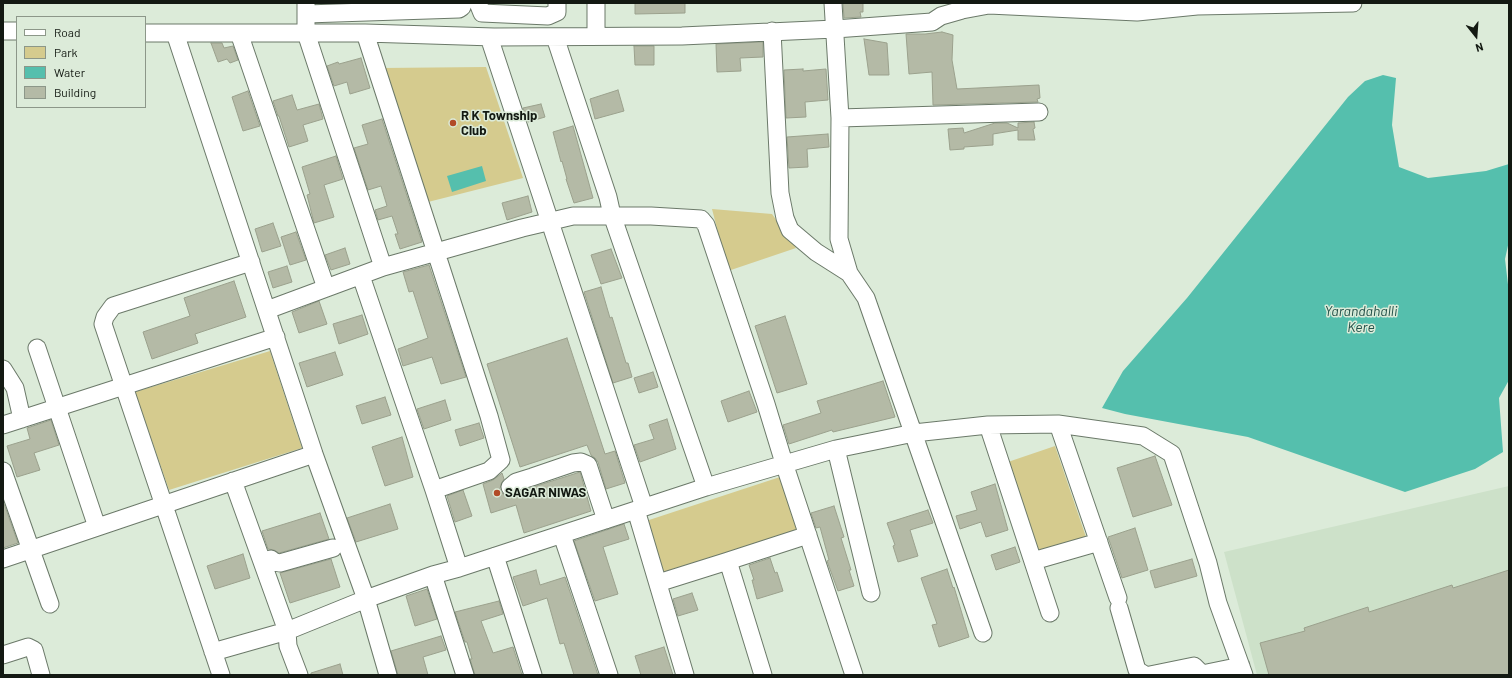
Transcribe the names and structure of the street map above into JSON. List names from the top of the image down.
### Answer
{
  "water": ["Yarandahalli Kere"],
  "places": ["R K Township Club", "SAGAR NIWAS"],
  "legend": [
    "Road",
    "Park",
    "Water",
    "Building"
  ],
  "north": "bottom"
}
